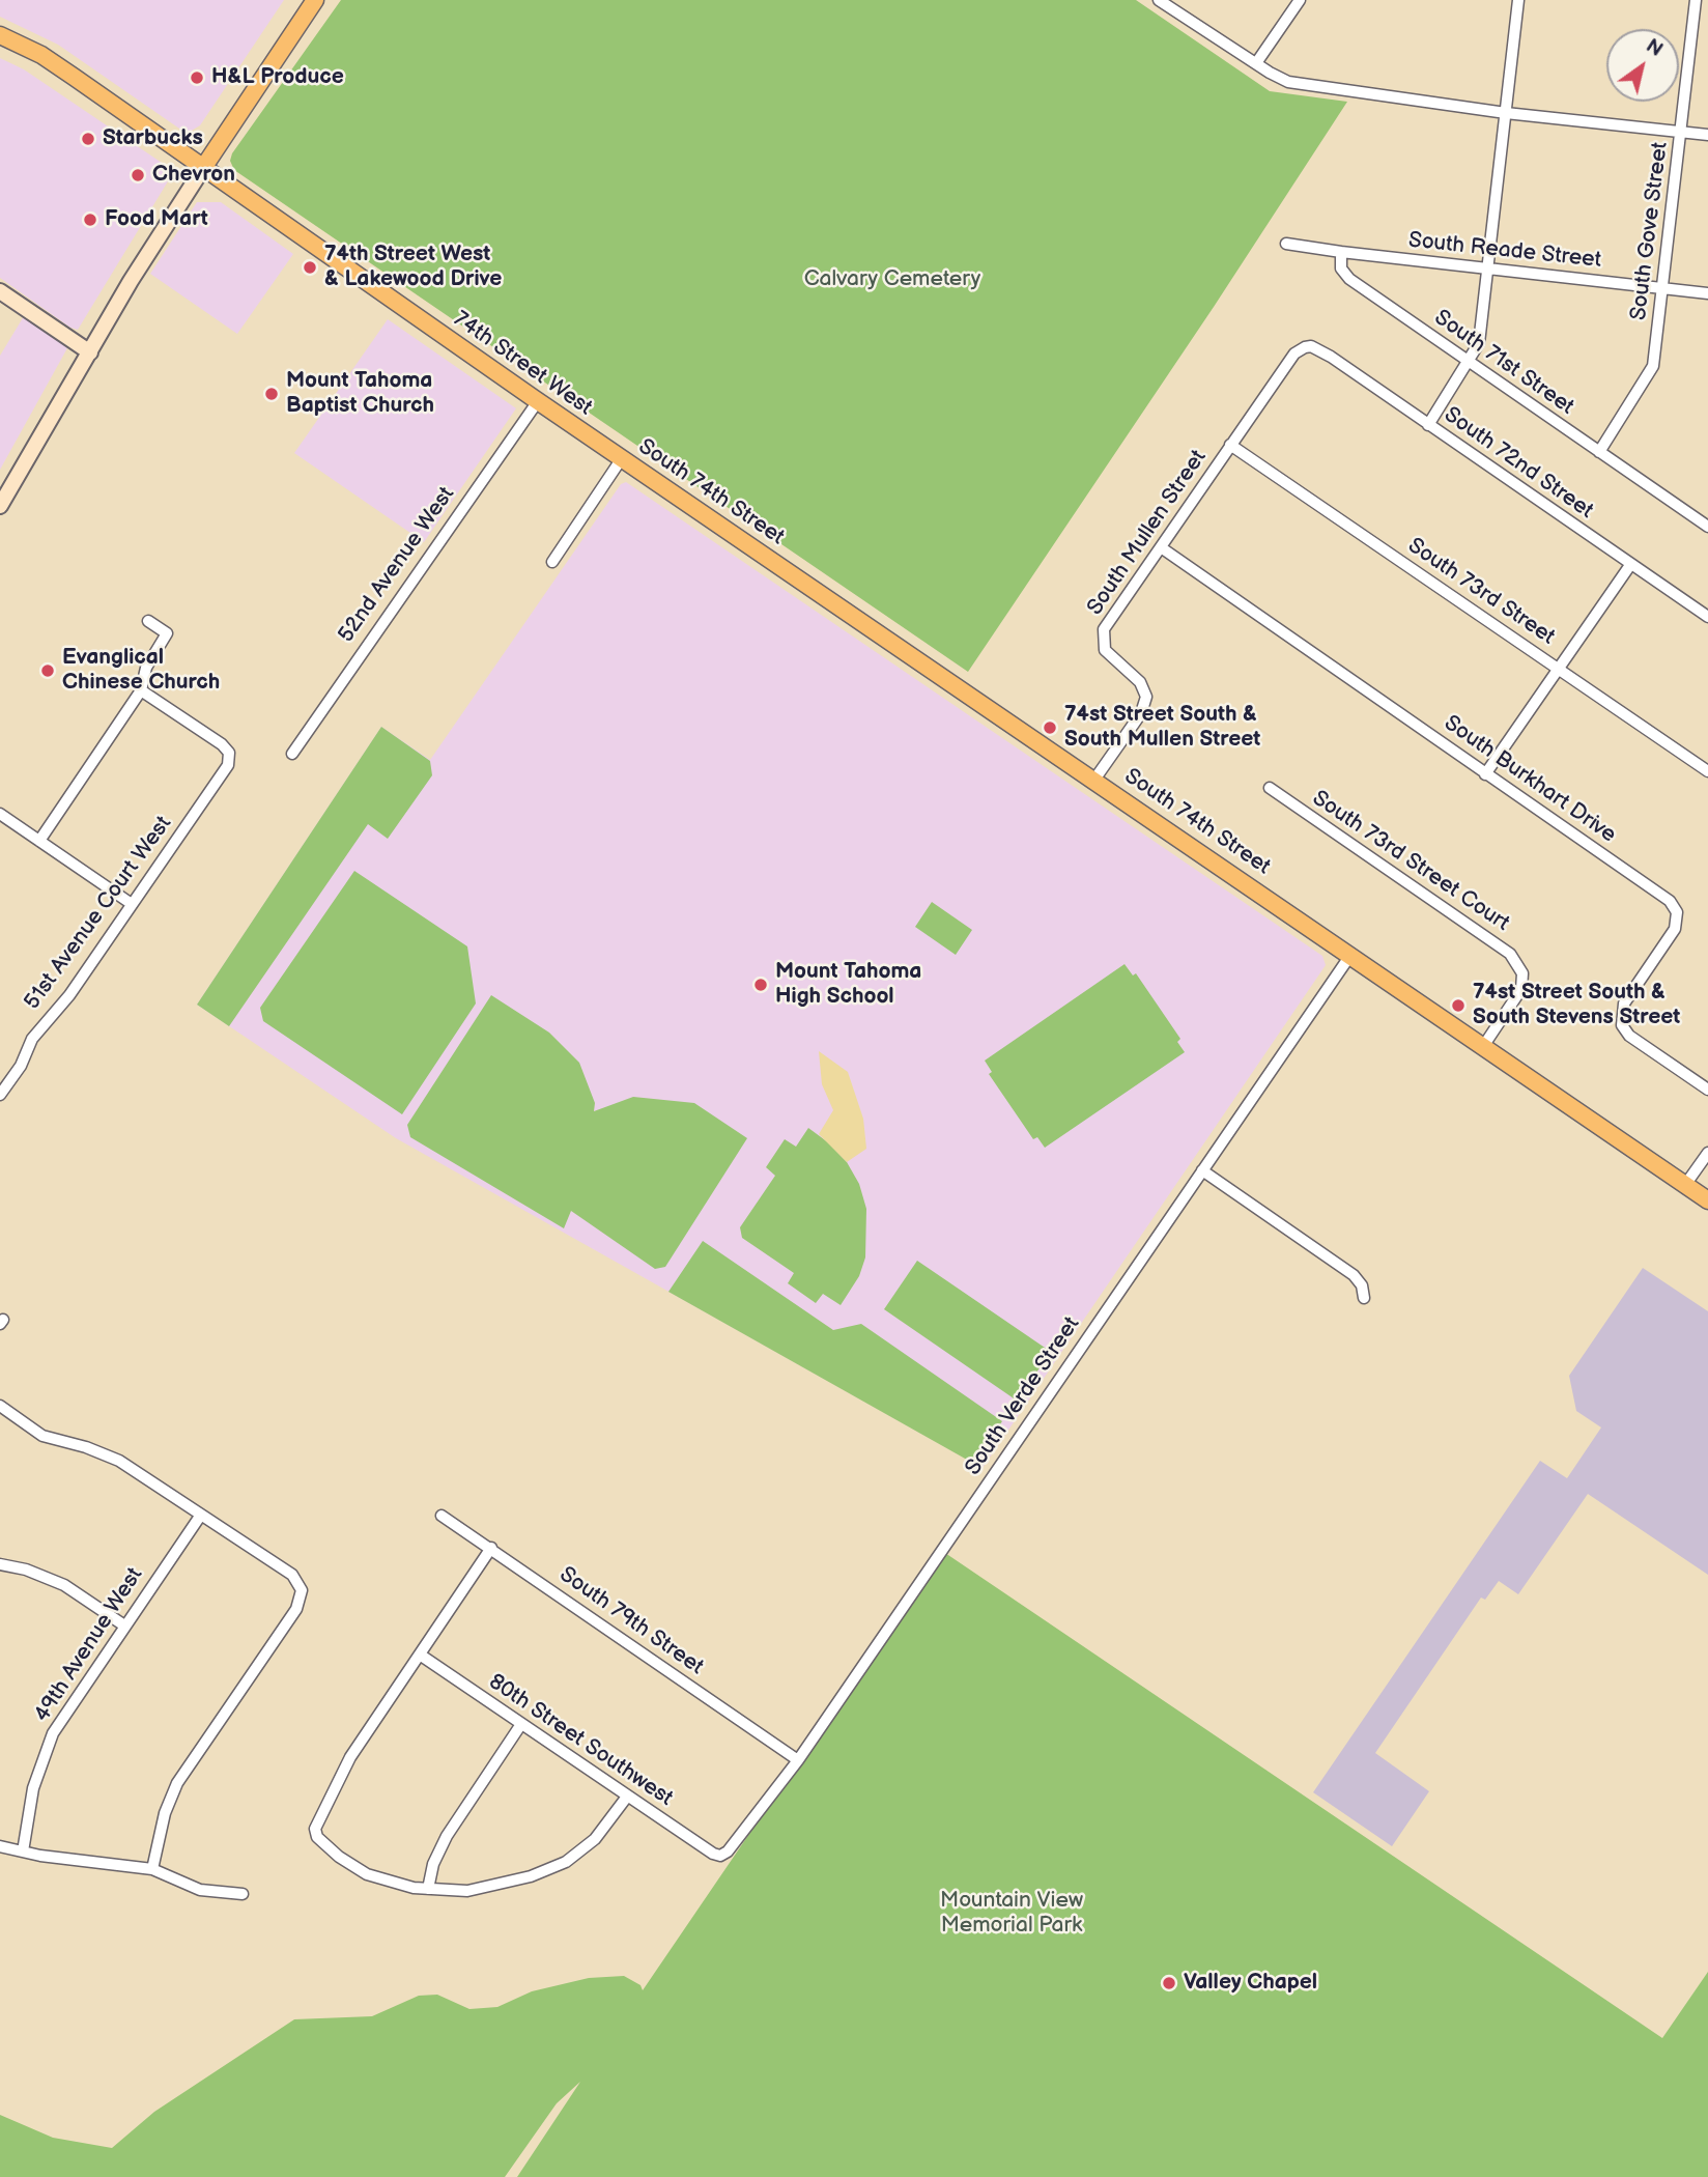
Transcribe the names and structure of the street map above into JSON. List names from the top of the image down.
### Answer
{
  "streets": {
    "main road": ["74th Street West", "South 74th Street"],
    "street": [
      "South Gove Street",
      "South Reade Street",
      "South 71st Street",
      "South 72nd Street",
      "South Mullen Street",
      "52nd Avenue West",
      "South 73rd Street",
      "South Burkhart Drive",
      "South 73rd Street Court",
      "51st Avenue Court West",
      "South Verde Street",
      "South 79th Street",
      "49th Avenue West",
      "80th Street Southwest"
    ]
  },
  "crossings": [
    ["South Gove Street", "South Reade Street"],
    ["South Gove Street", "South 71st Street"],
    ["South Reade Street", "South 71st Street"],
    ["74th Street West", "South 74th Street"],
    ["74th Street West", "52nd Avenue West"],
    ["South 72nd Street", "South Mullen Street"],
    ["South 74th Street", "South Mullen Street"],
    ["South 74th Street", "South 73rd Street Court"],
    ["South 74th Street", "South Verde Street"],
    ["South Mullen Street", "South 73rd Street"],
    ["South Mullen Street", "South Burkhart Drive"],
    ["South Verde Street", "South 79th Street"],
    ["South Verde Street", "80th Street Southwest"]
  ],
  "parks": ["Calvary Cemetery", "Mountain View Memorial Park"],
  "places": [
    "H&L Produce",
    "Starbucks",
    "Chevron",
    "Food Mart",
    "74th Street West & Lakewood Drive",
    "Mount Tahoma Baptist Church",
    "Evanglical Chinese Church",
    "74st Street South & South Mullen Street",
    "Mount Tahoma High School",
    "74st Street South & South Stevens Street",
    "Valley Chapel"
  ],
  "north": "top right"
}
